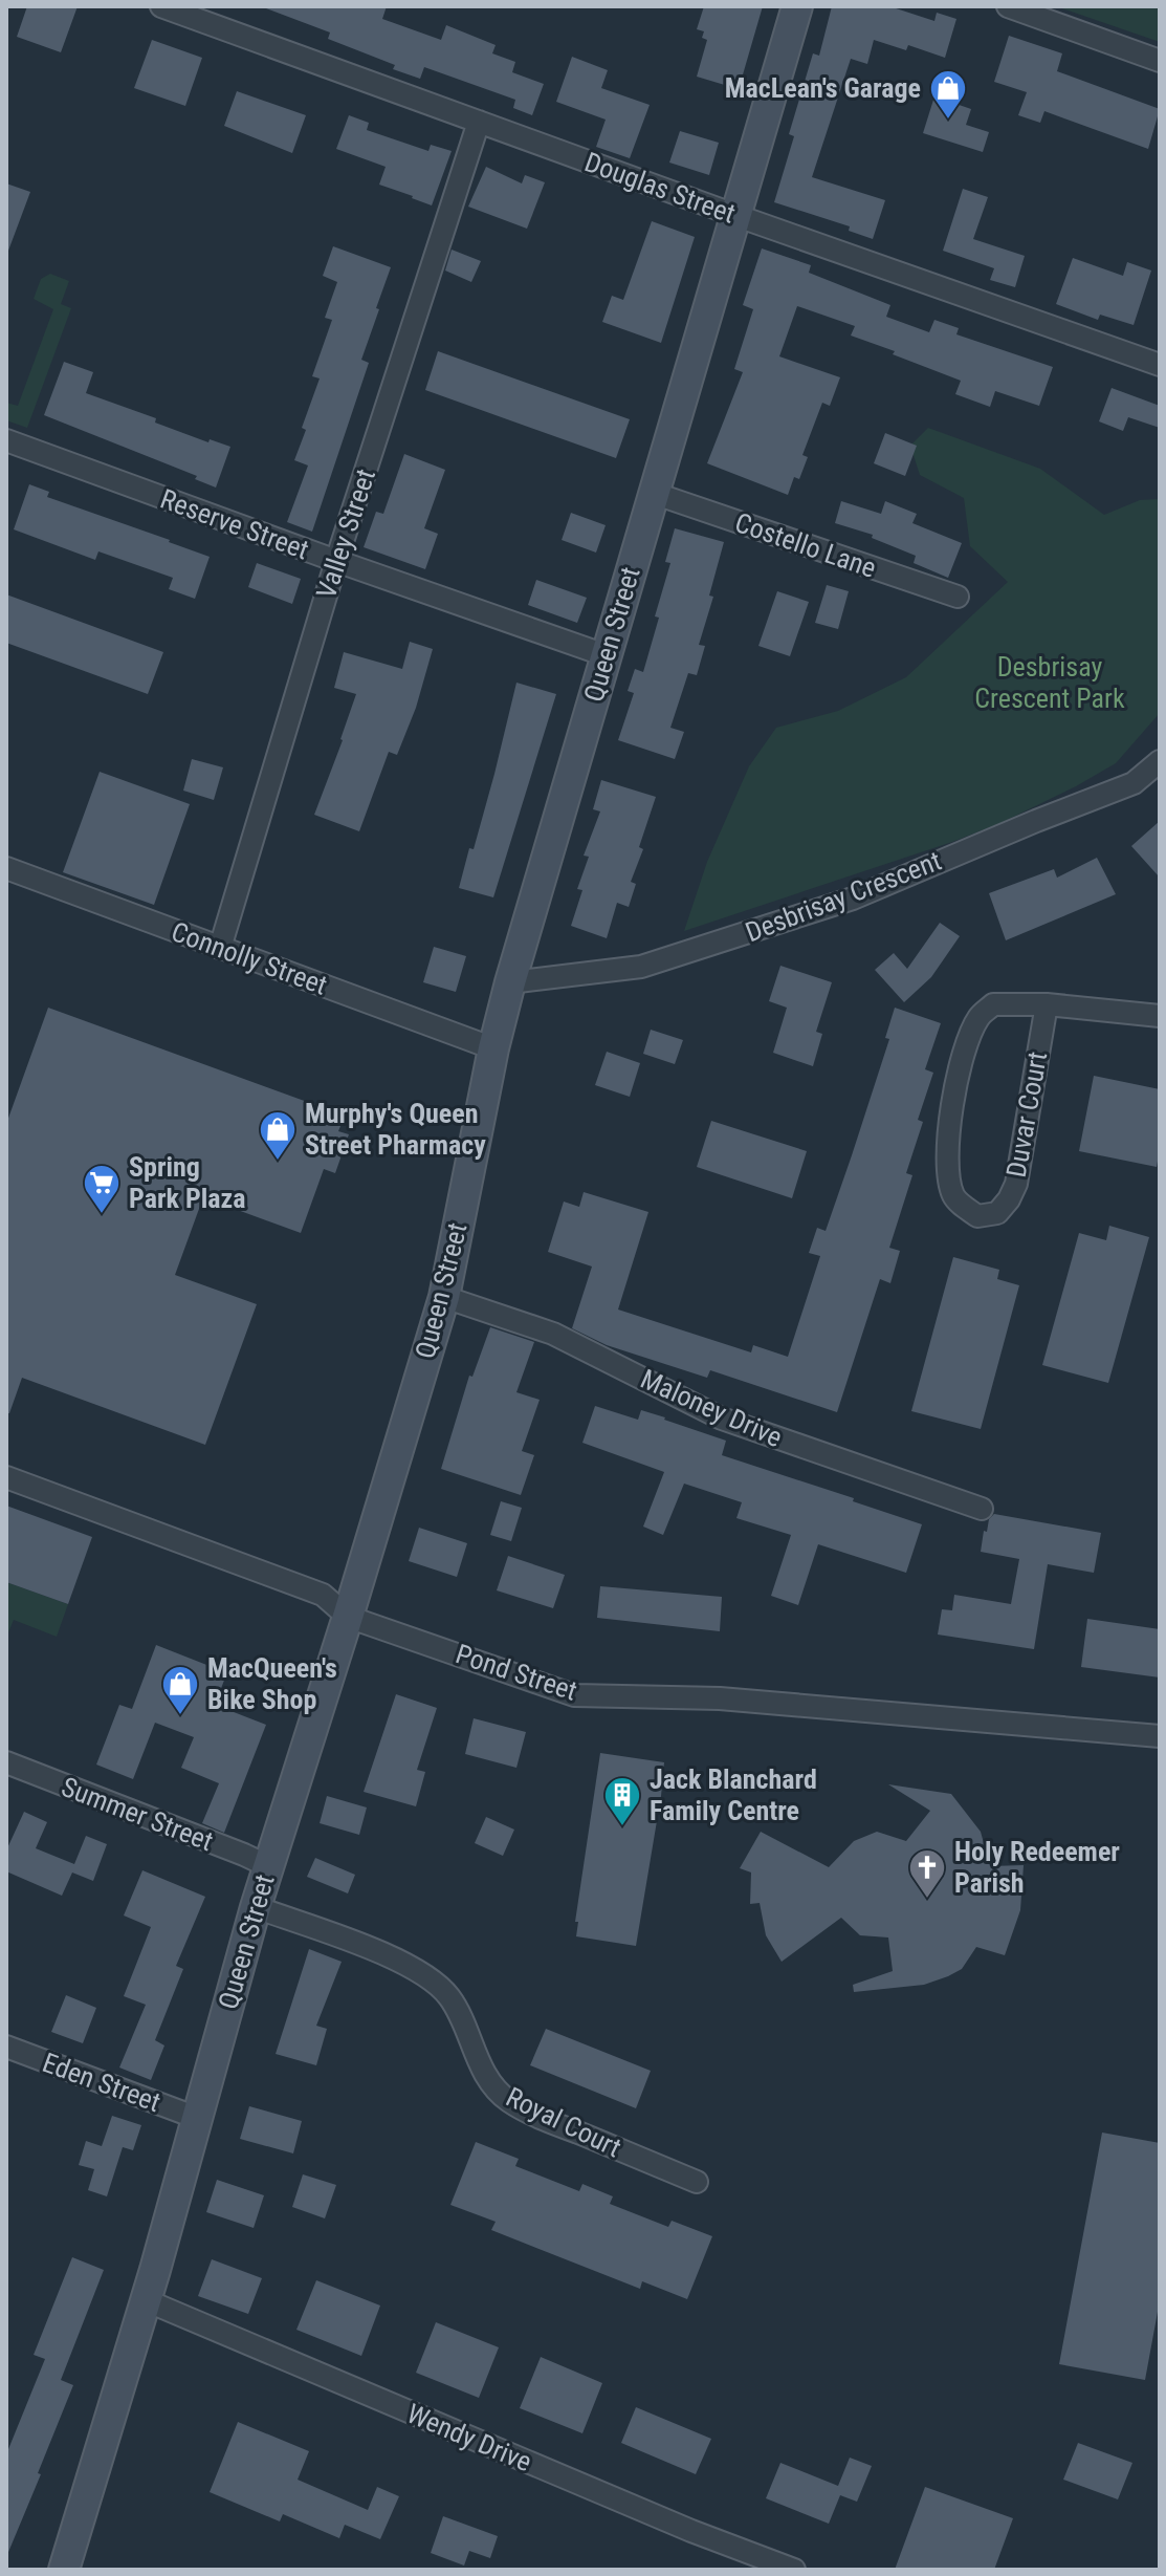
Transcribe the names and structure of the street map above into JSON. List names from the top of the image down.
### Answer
{
  "streets": {
    "street": [
      "Douglas Street",
      "Reserve Street",
      "Valley Street",
      "Costello Lane",
      "Queen Street",
      "Desbrisay Crescent",
      "Connolly Street",
      "Duvar Court",
      "Maloney Drive",
      "Pond Street",
      "Summer Street",
      "Eden Street",
      "Royal Court",
      "Wendy Drive"
    ]
  },
  "crossings": [
    ["Douglas Street", "Valley Street"],
    ["Douglas Street", "Queen Street"],
    ["Reserve Street", "Valley Street"],
    ["Reserve Street", "Queen Street"],
    ["Valley Street", "Connolly Street"],
    ["Costello Lane", "Queen Street"],
    ["Queen Street", "Desbrisay Crescent"],
    ["Queen Street", "Connolly Street"],
    ["Queen Street", "Maloney Drive"],
    ["Queen Street", "Pond Street"],
    ["Queen Street", "Summer Street"],
    ["Queen Street", "Eden Street"],
    ["Queen Street", "Royal Court"],
    ["Queen Street", "Wendy Drive"]
  ],
  "parks": ["Desbrisay Crescent Park"],
  "places": {
    "shop": ["MacLean's Garage", "Murphy's Queen Street Pharmacy", "MacQueen's Bike Shop"],
    "supermarket": ["Spring Park Plaza"],
    "building": ["Jack Blanchard Family Centre"],
    "church": ["Holy Redeemer Parish"]
  }
}
